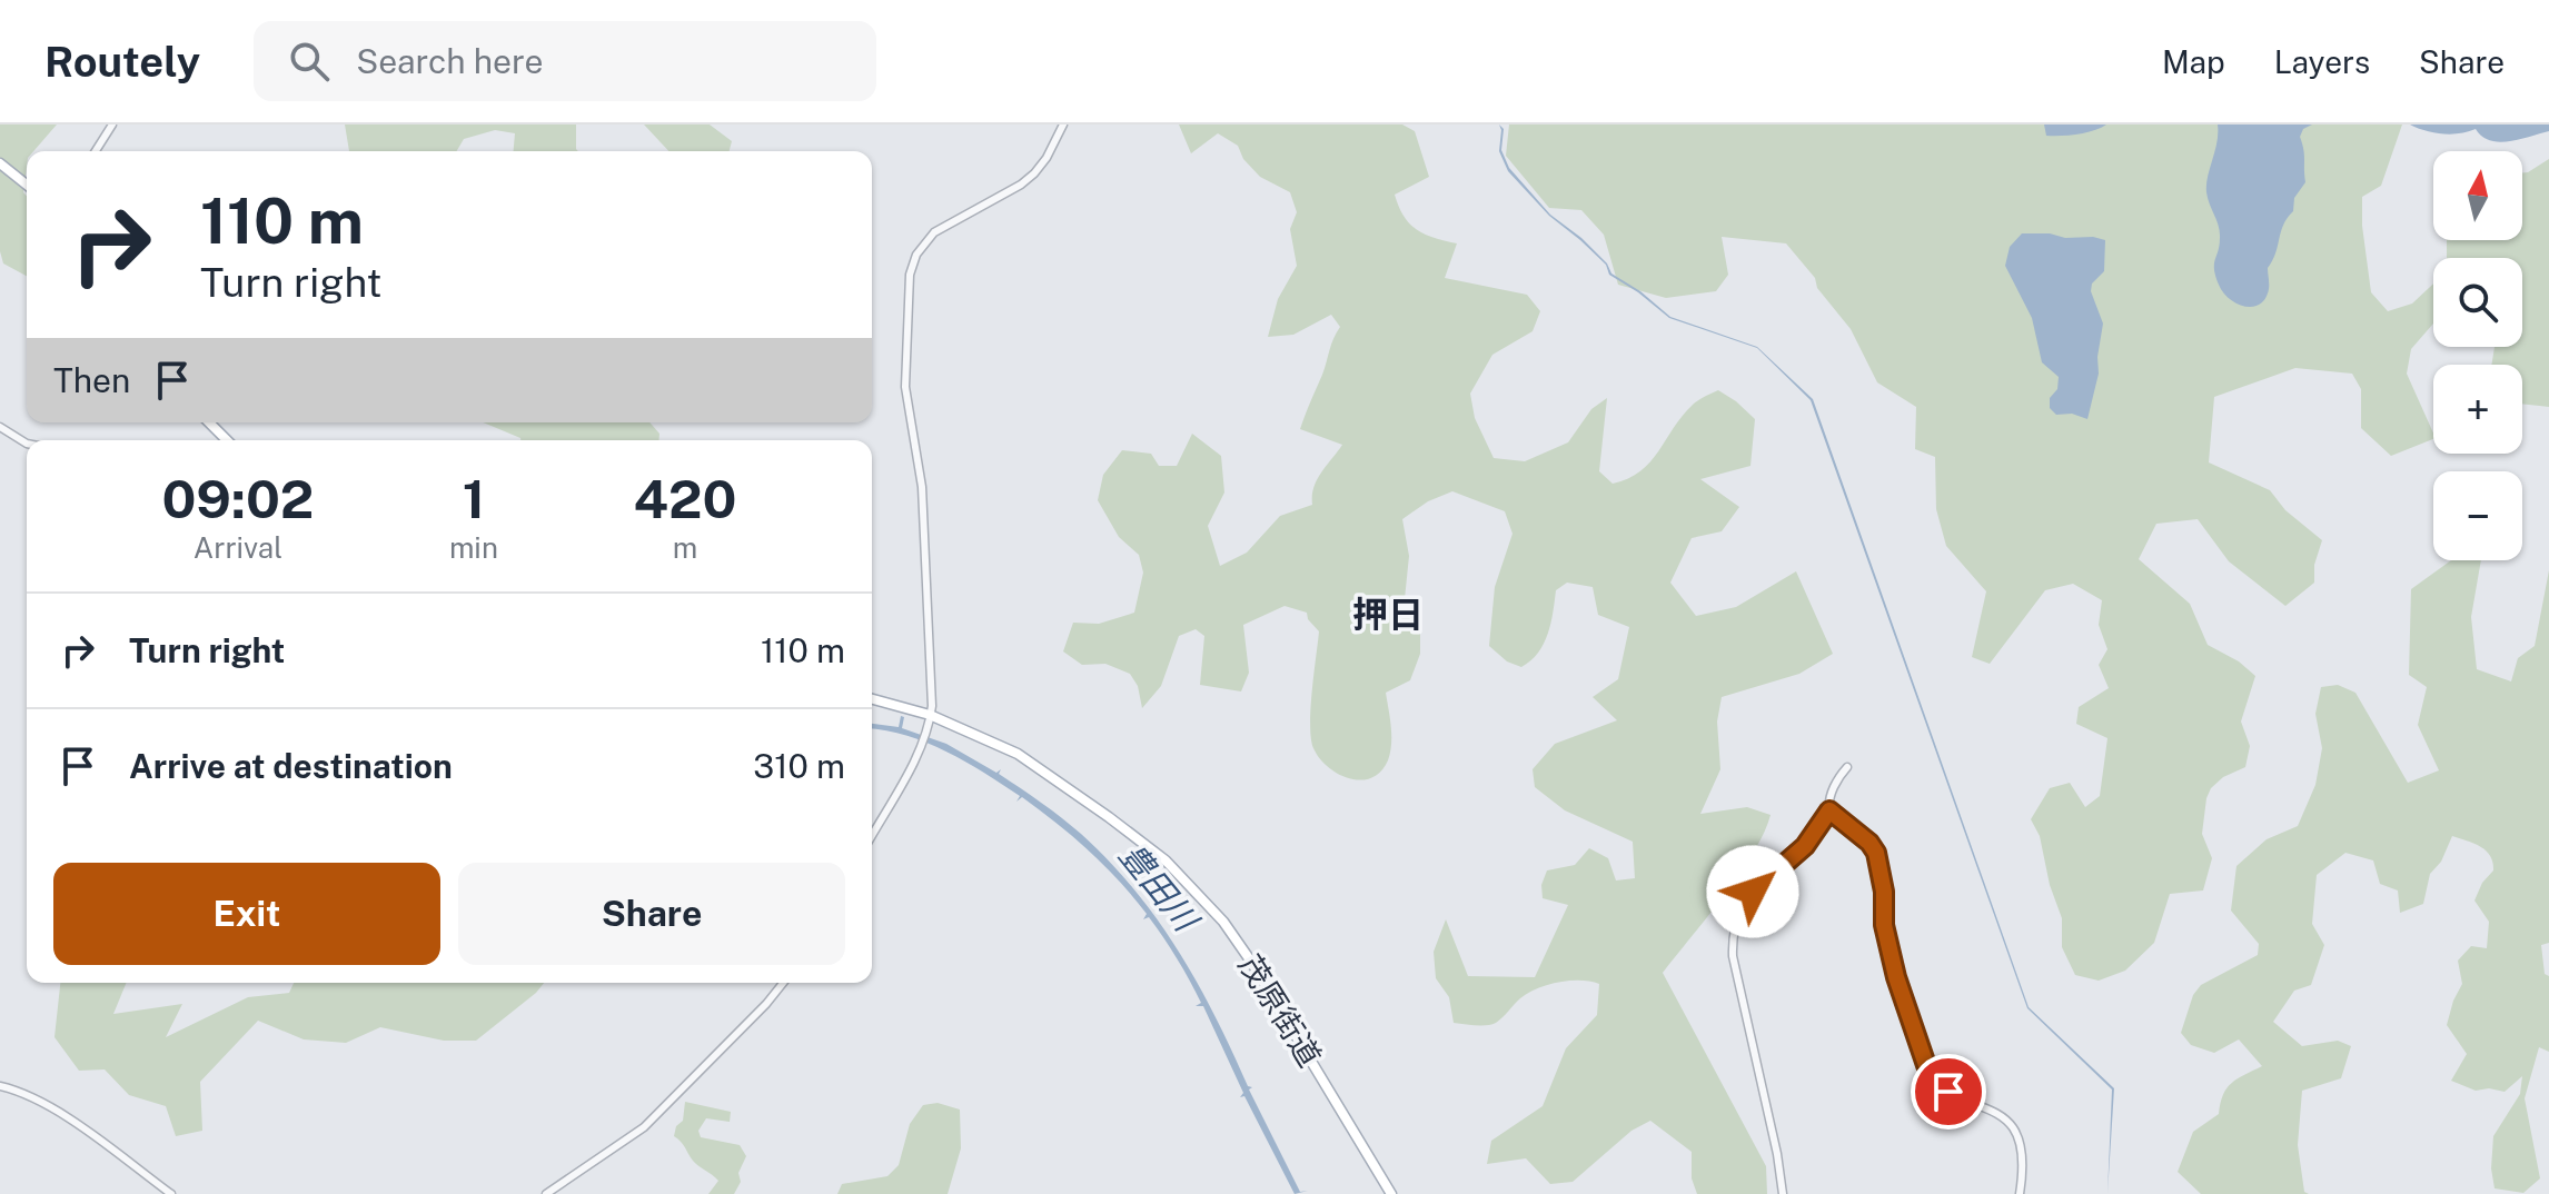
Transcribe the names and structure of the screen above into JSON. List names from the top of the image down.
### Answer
{
  "streets": {
    "main road": ["茂原街道"]
  },
  "districts": ["押日"],
  "water": ["豊田川"],
  "north": "top",
  "page": {
    "header": "Routely",
    "search": "Search here",
    "nav": ["Map", "Layers", "Share"],
    "map_buttons": ["+", "−"],
    "turn": ["110 m", "Turn right"],
    "then": "Then",
    "eta": [
      "09:02",
      "Arrival",
      "1",
      "min",
      "420",
      "m"
    ],
    "list": [
      {
        "name": "Turn right",
        "value": "110 m"
      },
      {
        "name": "Arrive at destination",
        "value": "310 m"
      }
    ],
    "buttons": ["Exit", "Share"]
  }
}
